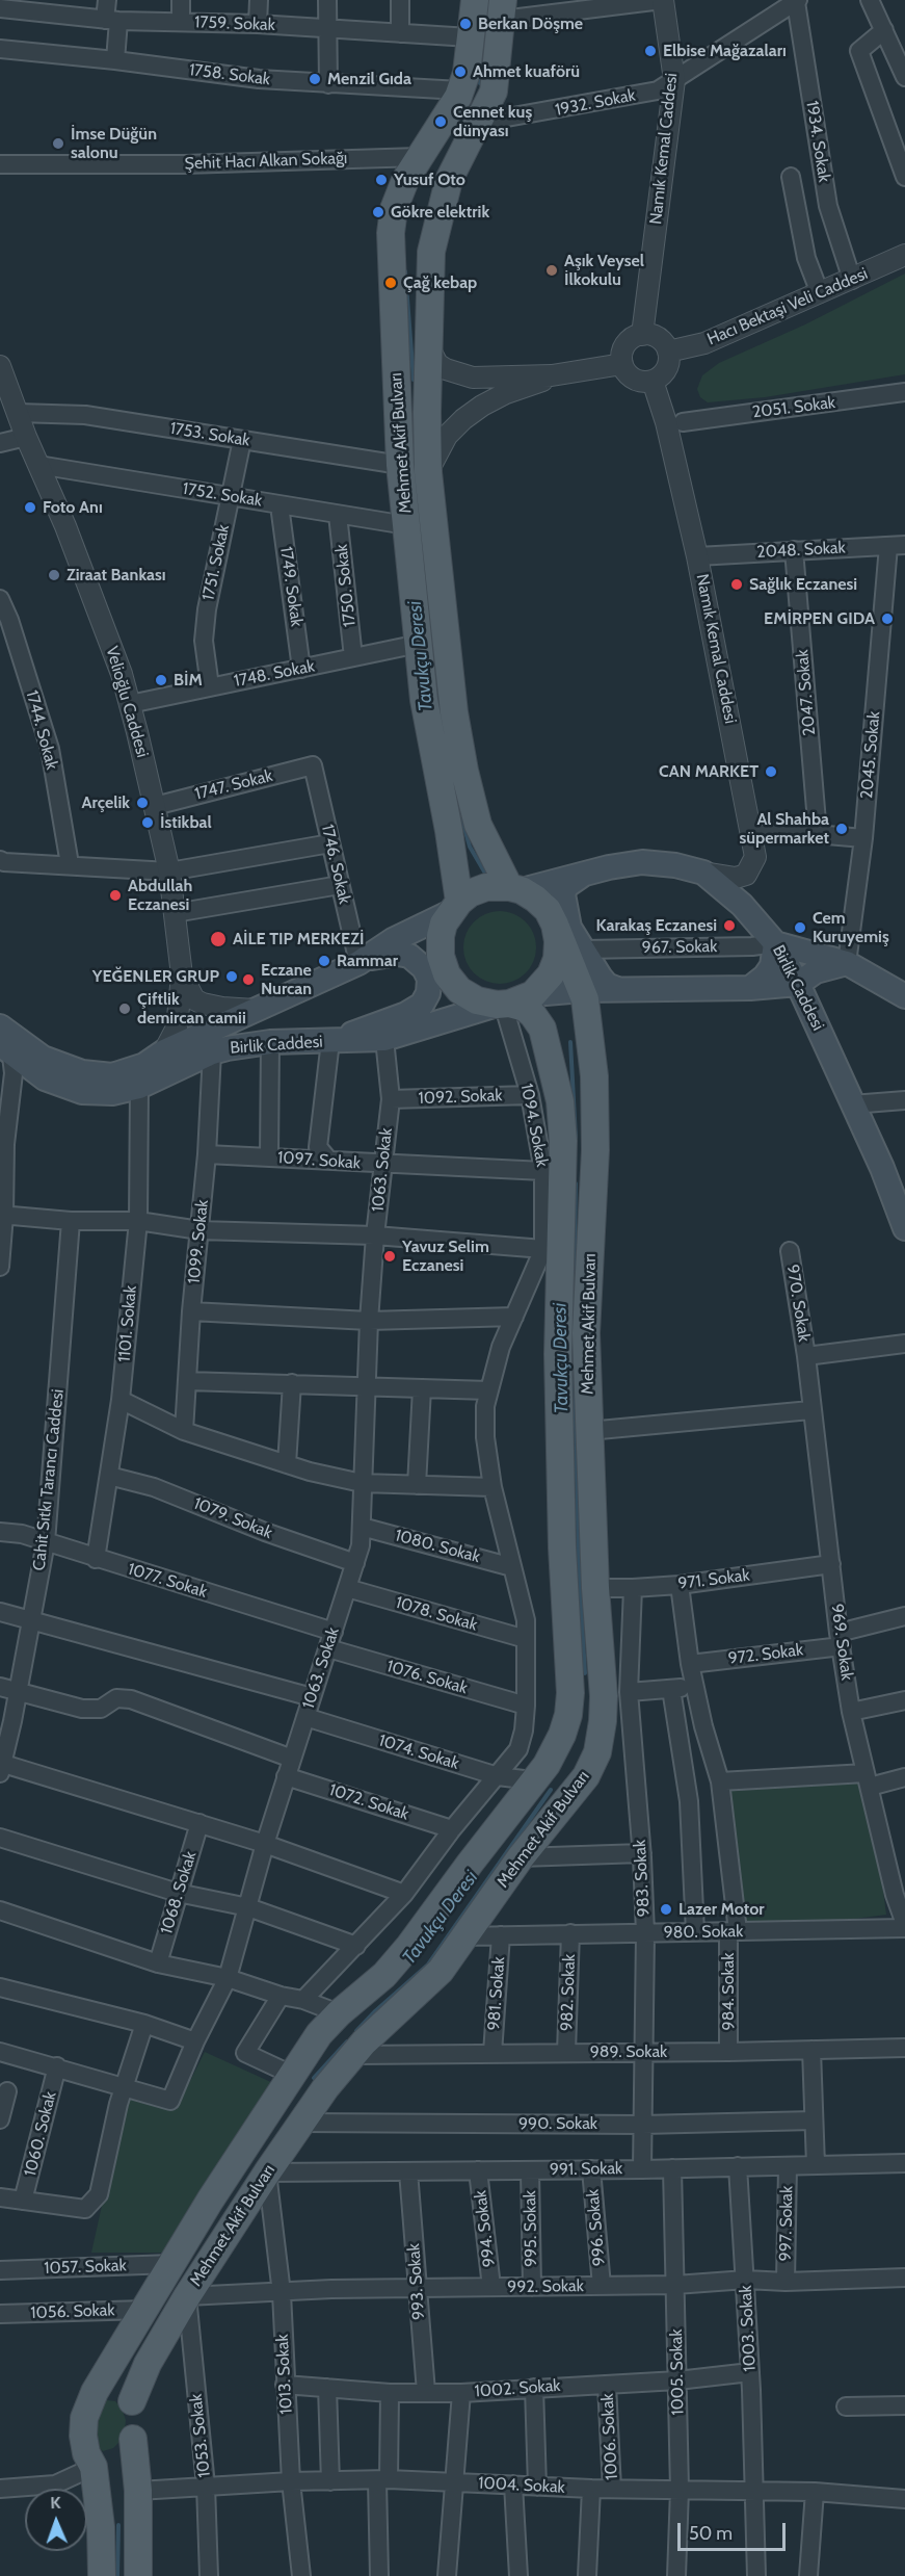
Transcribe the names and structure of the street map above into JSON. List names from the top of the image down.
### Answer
{
  "streets": {
    "main road": ["Mehmet Akif Bulvarı", "Birlik Caddesi"],
    "street": [
      "1759. Sokak",
      "1758. Sokak",
      "1932. Sokak",
      "1934. Sokak",
      "Namık Kemal Caddesi",
      "Şehit Hacı Alkan Sokağı",
      "Hacı Bektaşi Veli Caddesi",
      "2051. Sokak",
      "1753. Sokak",
      "1752. Sokak",
      "2048. Sokak",
      "1751. Sokak",
      "1750. Sokak",
      "1749. Sokak",
      "1748. Sokak",
      "2047. Sokak",
      "Velioğlu Caddesi",
      "1744. Sokak",
      "2045. Sokak",
      "1747. Sokak",
      "1746. Sokak",
      "967. Sokak",
      "1092. Sokak",
      "1094. Sokak",
      "1097. Sokak",
      "1063. Sokak",
      "1099. Sokak",
      "970. Sokak",
      "1101. Sokak",
      "Cahit Sıtkı Tarancı Caddesi",
      "1079. Sokak",
      "1080. Sokak",
      "971. Sokak",
      "1077. Sokak",
      "1078. Sokak",
      "969. Sokak",
      "972. Sokak",
      "1076. Sokak",
      "1074. Sokak",
      "1072. Sokak",
      "983. Sokak",
      "1068. Sokak",
      "980. Sokak",
      "984. Sokak",
      "982. Sokak",
      "981. Sokak",
      "989. Sokak",
      "990. Sokak",
      "1060. Sokak",
      "991. Sokak",
      "997. Sokak",
      "996. Sokak",
      "994. Sokak",
      "995. Sokak",
      "1057. Sokak",
      "993. Sokak",
      "992. Sokak",
      "1056. Sokak",
      "1003. Sokak",
      "1005. Sokak",
      "1013. Sokak",
      "1002. Sokak",
      "1053. Sokak",
      "1006. Sokak",
      "1004. Sokak"
    ]
  },
  "crossings": [
    ["1759. Sokak", "Mehmet Akif Bulvarı"],
    ["1758. Sokak", "Mehmet Akif Bulvarı"],
    ["1932. Sokak", "1934. Sokak"],
    ["1932. Sokak", "Namık Kemal Caddesi"],
    ["1932. Sokak", "Mehmet Akif Bulvarı"],
    ["1934. Sokak", "Hacı Bektaşi Veli Caddesi"],
    ["Namık Kemal Caddesi", "Hacı Bektaşi Veli Caddesi"],
    ["Namık Kemal Caddesi", "2051. Sokak"],
    ["Namık Kemal Caddesi", "2048. Sokak"],
    ["Namık Kemal Caddesi", "Birlik Caddesi"],
    ["Şehit Hacı Alkan Sokağı", "Mehmet Akif Bulvarı"],
    ["1753. Sokak", "Mehmet Akif Bulvarı"],
    ["1753. Sokak", "1751. Sokak"],
    ["1753. Sokak", "Velioğlu Caddesi"],
    ["Mehmet Akif Bulvarı", "1752. Sokak"],
    ["Mehmet Akif Bulvarı", "1748. Sokak"],
    ["Mehmet Akif Bulvarı", "Birlik Caddesi"],
    ["Mehmet Akif Bulvarı", "1094. Sokak"],
    ["Mehmet Akif Bulvarı", "971. Sokak"],
    ["Mehmet Akif Bulvarı", "1074. Sokak"],
    ["Mehmet Akif Bulvarı", "980. Sokak"],
    ["Mehmet Akif Bulvarı", "989. Sokak"],
    ["Mehmet Akif Bulvarı", "990. Sokak"],
    ["Mehmet Akif Bulvarı", "991. Sokak"],
    ["Mehmet Akif Bulvarı", "1057. Sokak"],
    ["Mehmet Akif Bulvarı", "992. Sokak"],
    ["Mehmet Akif Bulvarı", "1056. Sokak"],
    ["Mehmet Akif Bulvarı", "1013. Sokak"],
    ["Mehmet Akif Bulvarı", "1053. Sokak"],
    ["1752. Sokak", "1751. Sokak"],
    ["1752. Sokak", "1750. Sokak"],
    ["1752. Sokak", "1749. Sokak"],
    ["1752. Sokak", "Velioğlu Caddesi"],
    ["2048. Sokak", "2047. Sokak"],
    ["2048. Sokak", "2045. Sokak"],
    ["1751. Sokak", "1748. Sokak"],
    ["1750. Sokak", "1748. Sokak"],
    ["1749. Sokak", "1748. Sokak"],
    ["1748. Sokak", "Velioğlu Caddesi"],
    ["Velioğlu Caddesi", "1747. Sokak"],
    ["Velioğlu Caddesi", "Birlik Caddesi"],
    ["1747. Sokak", "1746. Sokak"],
    ["1746. Sokak", "Birlik Caddesi"],
    ["967. Sokak", "Birlik Caddesi"],
    ["Birlik Caddesi", "1094. Sokak"],
    ["Birlik Caddesi", "1063. Sokak"],
    ["Birlik Caddesi", "1099. Sokak"],
    ["Birlik Caddesi", "1101. Sokak"],
    ["1092. Sokak", "1094. Sokak"],
    ["1092. Sokak", "1063. Sokak"],
    ["1094. Sokak", "1097. Sokak"],
    ["1097. Sokak", "1063. Sokak"],
    ["1097. Sokak", "1099. Sokak"],
    ["1063. Sokak", "1079. Sokak"],
    ["1063. Sokak", "1080. Sokak"],
    ["1063. Sokak", "1077. Sokak"],
    ["1063. Sokak", "1078. Sokak"],
    ["1063. Sokak", "1076. Sokak"],
    ["1063. Sokak", "1074. Sokak"],
    ["1063. Sokak", "1072. Sokak"],
    ["1063. Sokak", "1060. Sokak"],
    ["970. Sokak", "969. Sokak"],
    ["1101. Sokak", "1079. Sokak"],
    ["1101. Sokak", "1077. Sokak"],
    ["Cahit Sıtkı Tarancı Caddesi", "1077. Sokak"],
    ["971. Sokak", "969. Sokak"],
    ["971. Sokak", "983. Sokak"],
    ["971. Sokak", "984. Sokak"],
    ["1077. Sokak", "1076. Sokak"],
    ["969. Sokak", "972. Sokak"],
    ["969. Sokak", "980. Sokak"],
    ["972. Sokak", "984. Sokak"],
    ["983. Sokak", "980. Sokak"],
    ["983. Sokak", "989. Sokak"],
    ["983. Sokak", "990. Sokak"],
    ["983. Sokak", "991. Sokak"],
    ["980. Sokak", "984. Sokak"],
    ["980. Sokak", "982. Sokak"],
    ["980. Sokak", "981. Sokak"],
    ["984. Sokak", "989. Sokak"],
    ["982. Sokak", "989. Sokak"],
    ["981. Sokak", "989. Sokak"],
    ["991. Sokak", "997. Sokak"],
    ["991. Sokak", "996. Sokak"],
    ["991. Sokak", "994. Sokak"],
    ["991. Sokak", "995. Sokak"],
    ["991. Sokak", "993. Sokak"],
    ["991. Sokak", "1003. Sokak"],
    ["991. Sokak", "1005. Sokak"],
    ["991. Sokak", "1013. Sokak"],
    ["997. Sokak", "992. Sokak"],
    ["996. Sokak", "992. Sokak"],
    ["994. Sokak", "992. Sokak"],
    ["995. Sokak", "992. Sokak"],
    ["993. Sokak", "992. Sokak"],
    ["993. Sokak", "1002. Sokak"],
    ["992. Sokak", "1003. Sokak"],
    ["992. Sokak", "1005. Sokak"],
    ["992. Sokak", "1013. Sokak"],
    ["992. Sokak", "1053. Sokak"],
    ["1003. Sokak", "1002. Sokak"],
    ["1003. Sokak", "1004. Sokak"],
    ["1005. Sokak", "1002. Sokak"],
    ["1005. Sokak", "1004. Sokak"],
    ["1013. Sokak", "1002. Sokak"],
    ["1013. Sokak", "1004. Sokak"],
    ["1002. Sokak", "1006. Sokak"],
    ["1053. Sokak", "1004. Sokak"],
    ["1006. Sokak", "1004. Sokak"]
  ],
  "water": ["Tavukçu Deresi"],
  "places": [
    "Berkan Döşme",
    "Elbise Mağazaları",
    "Ahmet kuaförü",
    "Menzil Gıda",
    "Cennet kuş dünyası",
    "İmse Düğün salonu",
    "Yusuf Oto",
    "Gökre elektrik",
    "Aşık Veysel İlkokulu",
    "Çağ kebap",
    "Foto Anı",
    "Ziraat Bankası",
    "Sağlık Eczanesi",
    "EMİRPEN GIDA",
    "BİM",
    "CAN MARKET",
    "Arçelik",
    "İstikbal",
    "Al Shahba süpermarket",
    "Abdullah Eczanesi",
    "Karakaş Eczanesi",
    "Cem Kuruyemiş",
    "AİLE TIP MERKEZİ",
    "Rammar",
    "YEĞENLER GRUP",
    "Eczane Nurcan",
    "Çiftlik demircan camii",
    "Yavuz Selim Eczanesi",
    "Lazer Motor"
  ],
  "scale_bar": "50 m",
  "north": "top"
}
